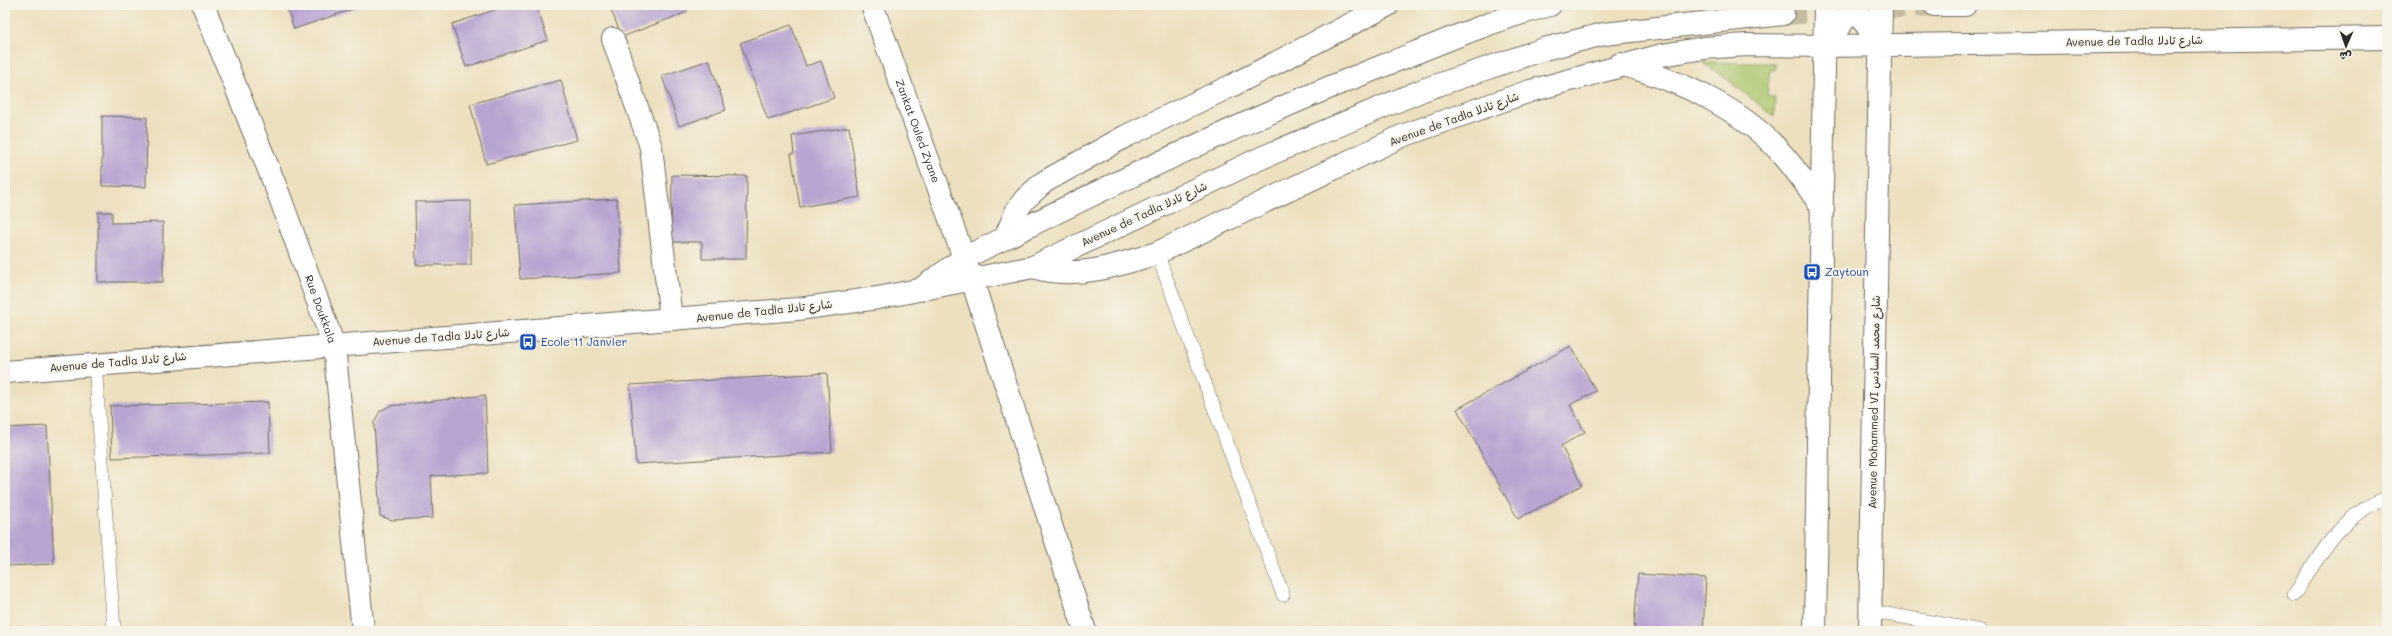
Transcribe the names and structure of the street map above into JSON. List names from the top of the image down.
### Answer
{
  "streets": {
    "main road": [
      "Avenue de Tadla شارع تادلا",
      "Zankat Ouled Zyane",
      "Rue Doukkala",
      "Avenue Mohammed VI شارع محمد السادس"
    ]
  },
  "crossings": [
    ["Avenue de Tadla شارع تادلا", "Zankat Ouled Zyane"],
    ["Avenue de Tadla شارع تادلا", "Rue Doukkala"],
    ["Avenue de Tadla شارع تادلا", "Avenue Mohammed VI شارع محمد السادس"]
  ],
  "places": {
    "bus stop": ["Zaytoun", "Ecole 11 Janvier"]
  },
  "north": "bottom"
}
